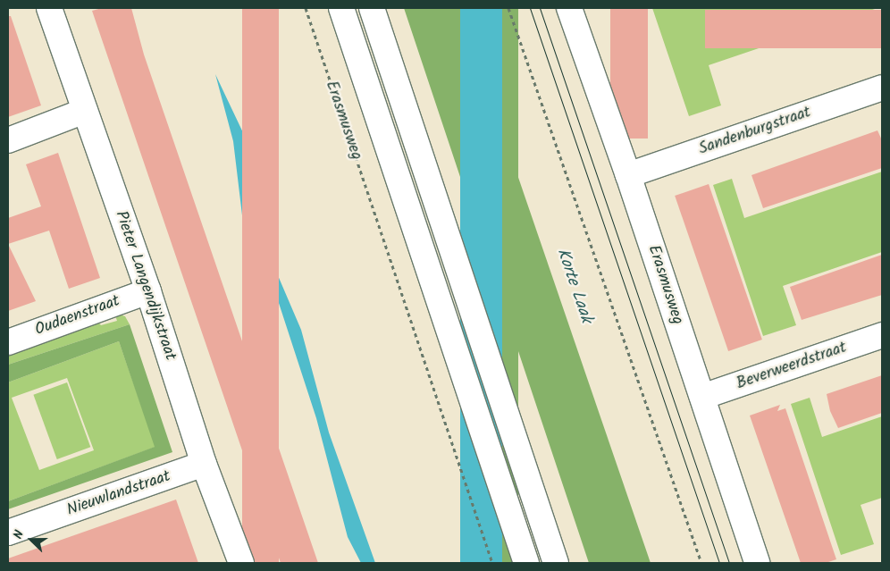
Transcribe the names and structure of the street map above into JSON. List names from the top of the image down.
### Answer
{
  "streets": {
    "street": [
      "Erasmusweg",
      "Sandenburgstraat",
      "Pieter Langendijkstraat",
      "Oudaenstraat",
      "Beverweerdstraat",
      "Nieuwlandstraat"
    ]
  },
  "crossings": [
    ["Erasmusweg", "Sandenburgstraat"],
    ["Erasmusweg", "Beverweerdstraat"],
    ["Pieter Langendijkstraat", "Oudaenstraat"],
    ["Pieter Langendijkstraat", "Nieuwlandstraat"]
  ],
  "water": ["Korte Laak"],
  "north": "left"
}
